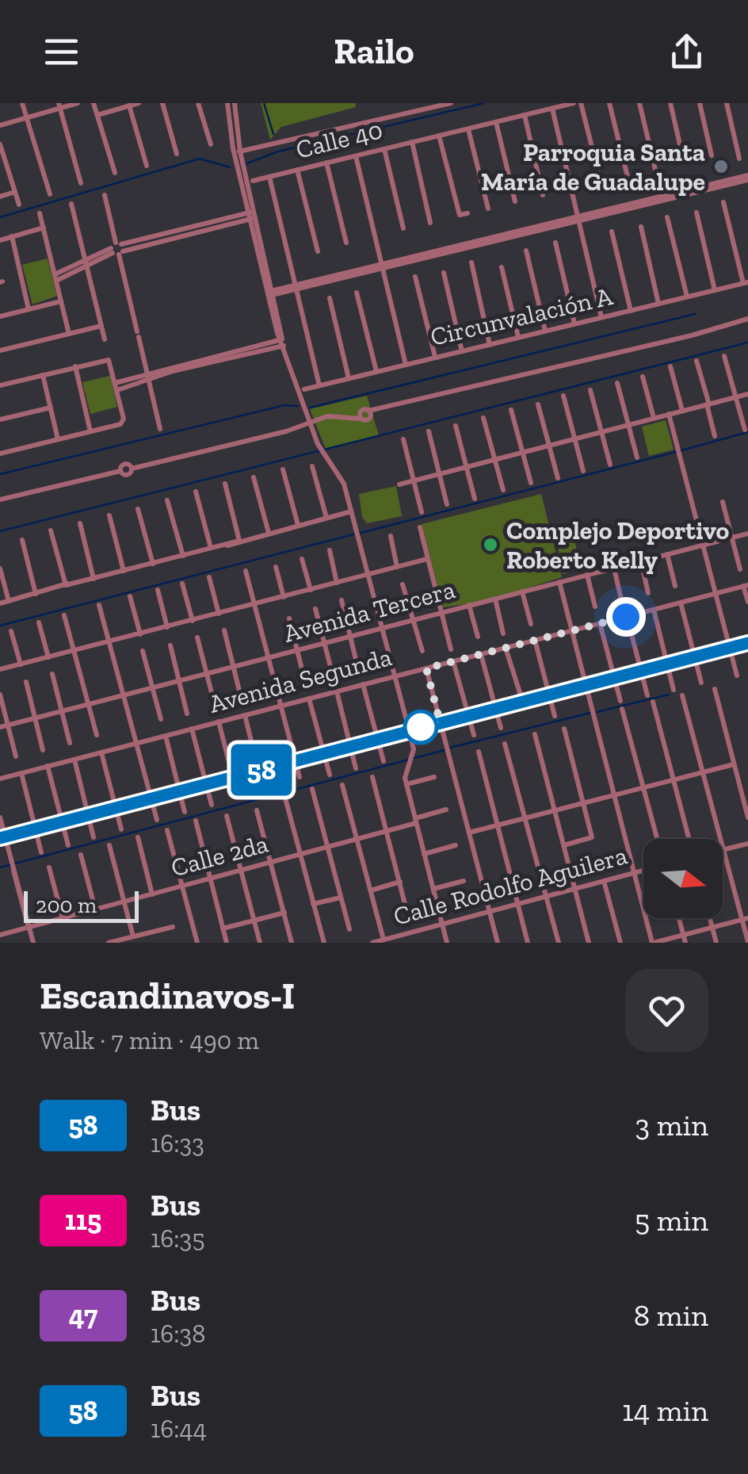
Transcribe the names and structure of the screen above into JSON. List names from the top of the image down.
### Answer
{
  "streets": {
    "street": [
      "Calle 40",
      "Circunvalación A",
      "Avenida Tercera",
      "Avenida Segunda",
      "Calle 2da",
      "Calle Rodolfo Aguilera"
    ]
  },
  "places": ["Parroquia Santa María de Guadalupe", "Complejo Deportivo Roberto Kelly"],
  "lines": ["bus line 58"],
  "scale_bar": "200 m",
  "north": "right",
  "page": {
    "header": "Railo",
    "on_map": "58",
    "scale": "200 m",
    "heading": ["Escandinavos-I", "Walk · 7 min · 490 m"],
    "list": [
      {
        "mark": "58",
        "name": "Bus",
        "note": "16:33",
        "value": "3 min"
      },
      {
        "mark": "115",
        "name": "Bus",
        "note": "16:35",
        "value": "5 min"
      },
      {
        "mark": "47",
        "name": "Bus",
        "note": "16:38",
        "value": "8 min"
      },
      {
        "mark": "58",
        "name": "Bus",
        "note": "16:44",
        "value": "14 min"
      }
    ]
  }
}
